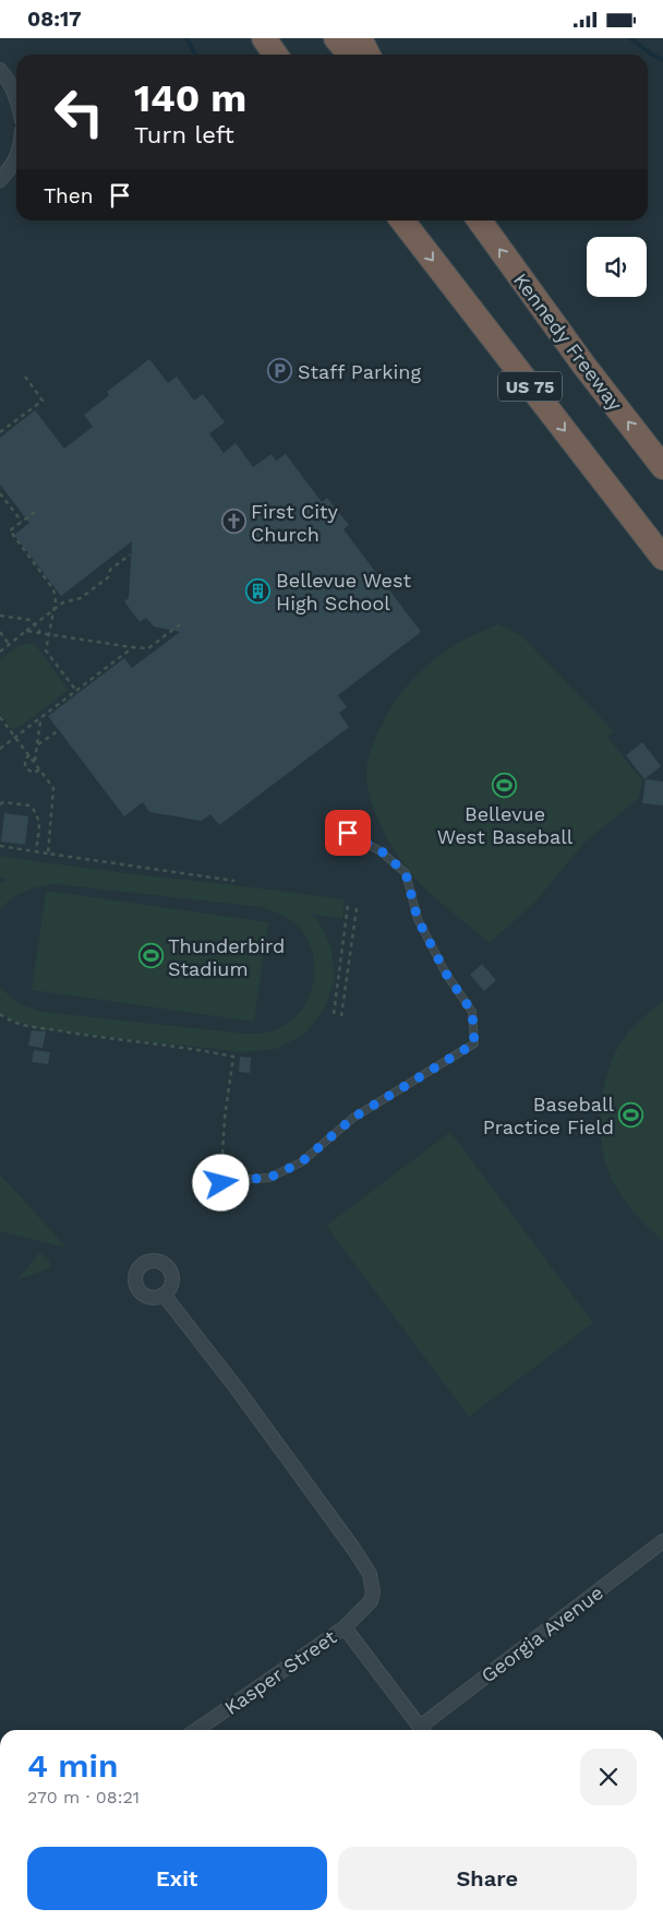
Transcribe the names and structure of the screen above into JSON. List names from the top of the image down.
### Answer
{
  "streets": {
    "highway": ["Kennedy Freeway", "US 75"],
    "street": ["Georgia Avenue", "Kasper Street"]
  },
  "places": {
    "parking": ["Staff Parking"],
    "church": ["First City Church"],
    "building": ["Bellevue West High School"],
    "sports": ["Bellevue West Baseball", "Thunderbird Stadium", "Baseball Practice Field"]
  },
  "page": {
    "status": "08:17",
    "turn": ["140 m", "Turn left"],
    "then": "Then",
    "heading": ["4 min", "270 m · 08:21"],
    "buttons": ["Exit", "Share"]
  }
}
